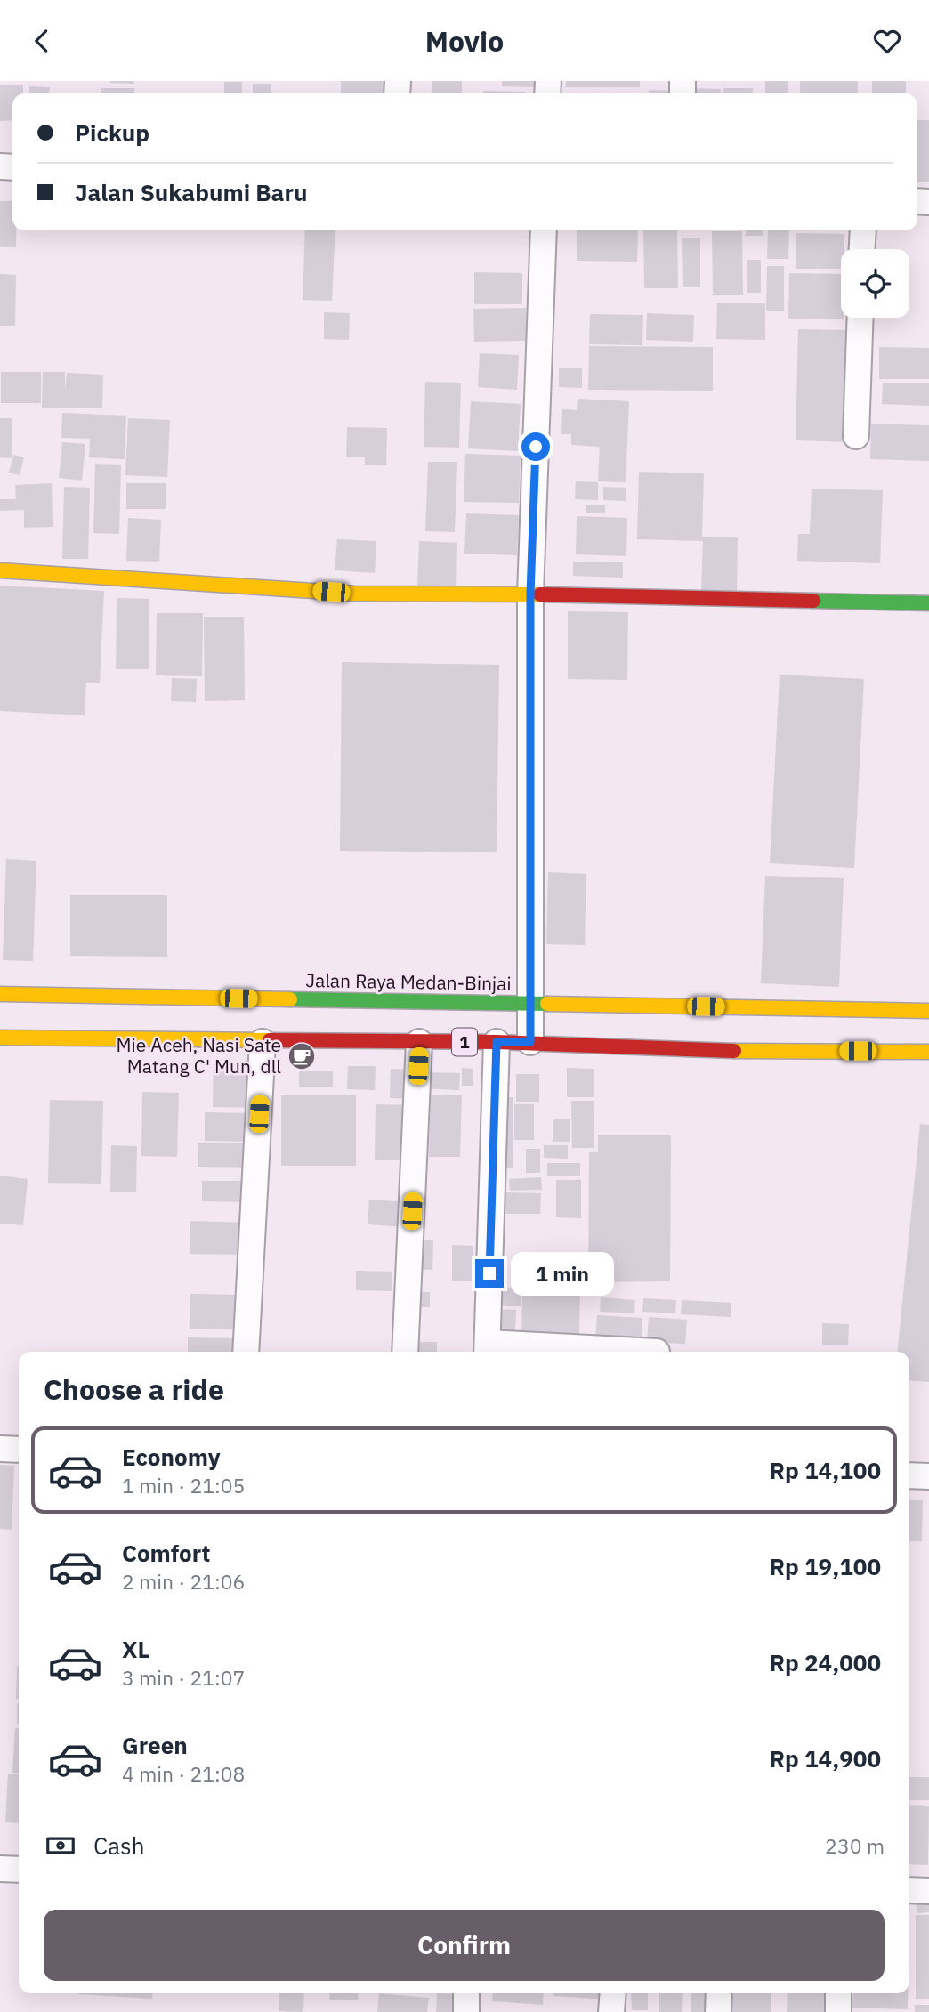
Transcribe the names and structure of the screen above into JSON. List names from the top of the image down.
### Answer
{
  "streets": {
    "main road": ["Jalan Raya Medan-Binjai", "1"]
  },
  "places": {
    "cafe": ["Mie Aceh, Nasi Sate Matang C' Mun, dll"]
  },
  "page": {
    "header": "Movio",
    "banner": ["Pickup", "Jalan Sukabumi Baru"],
    "bubble": "1 min",
    "heading": "Choose a ride",
    "list": [
      {
        "name": "Economy",
        "note": "1 min · 21:05",
        "value": "Rp 14,100"
      },
      {
        "name": "Comfort",
        "note": "2 min · 21:06",
        "value": "Rp 19,100"
      },
      {
        "name": "XL",
        "note": "3 min · 21:07",
        "value": "Rp 24,000"
      },
      {
        "name": "Green",
        "note": "4 min · 21:08",
        "value": "Rp 14,900"
      }
    ],
    "pay": ["Cash", "230 m"],
    "buttons": "Confirm"
  }
}
